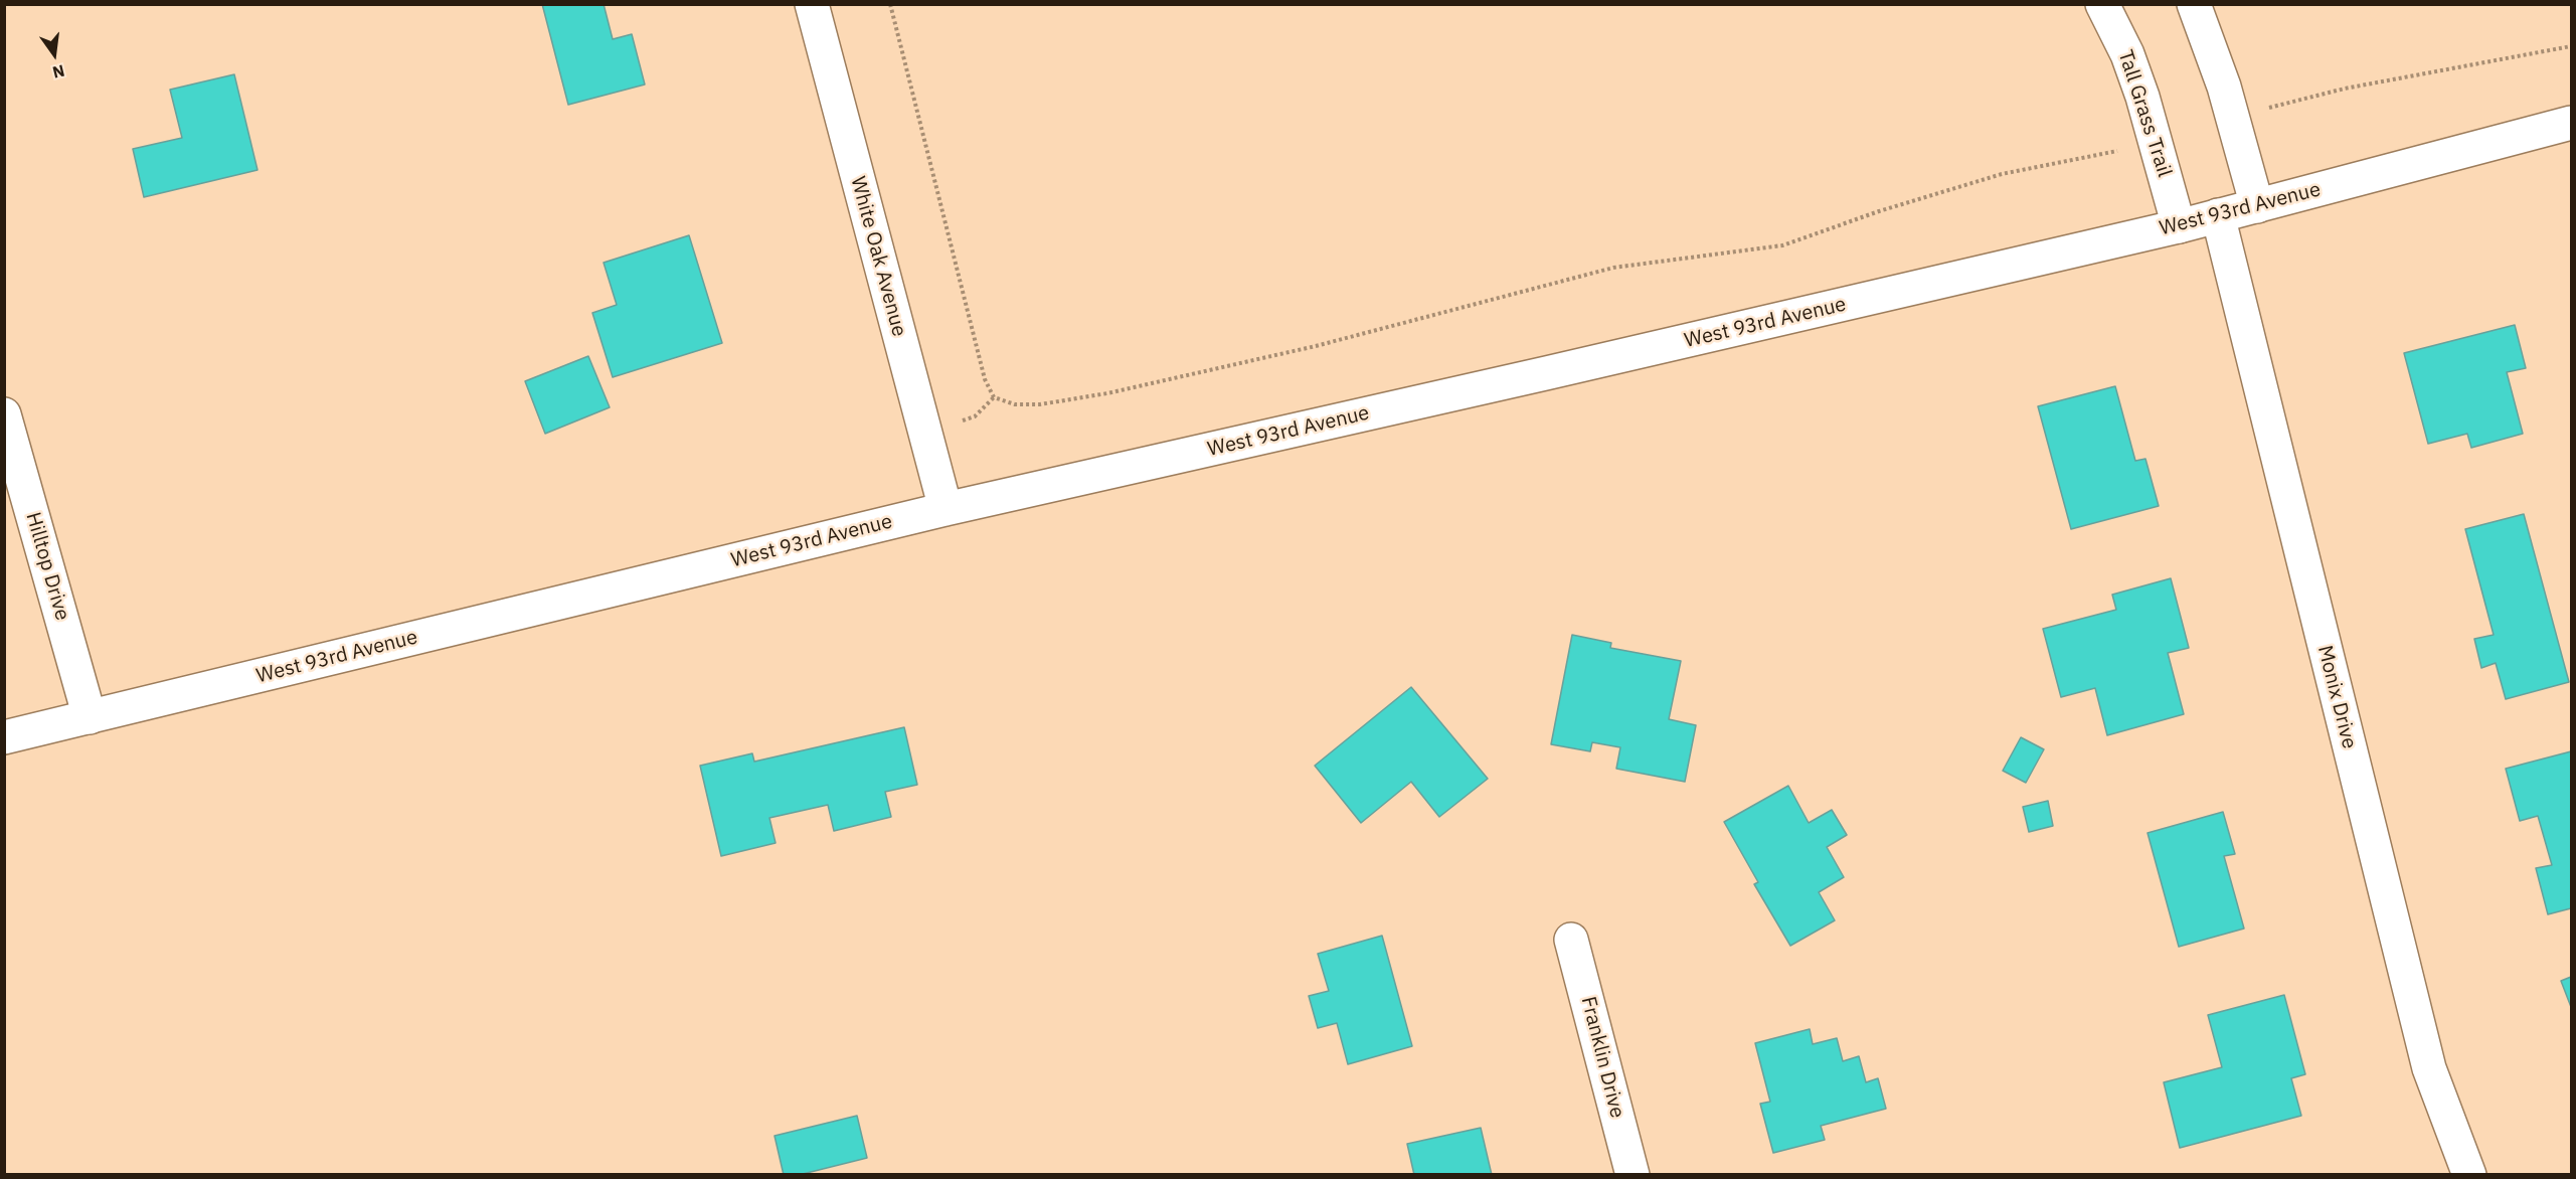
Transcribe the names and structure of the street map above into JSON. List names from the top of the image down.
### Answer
{
  "streets": {
    "street": [
      "Tall Grass Trail",
      "West 93rd Avenue",
      "White Oak Avenue",
      "Hilltop Drive",
      "Monix Drive",
      "Franklin Drive"
    ]
  },
  "crossings": [
    ["Tall Grass Trail", "West 93rd Avenue"],
    ["West 93rd Avenue", "White Oak Avenue"],
    ["West 93rd Avenue", "Hilltop Drive"],
    ["West 93rd Avenue", "Monix Drive"]
  ],
  "north": "bottom"
}
